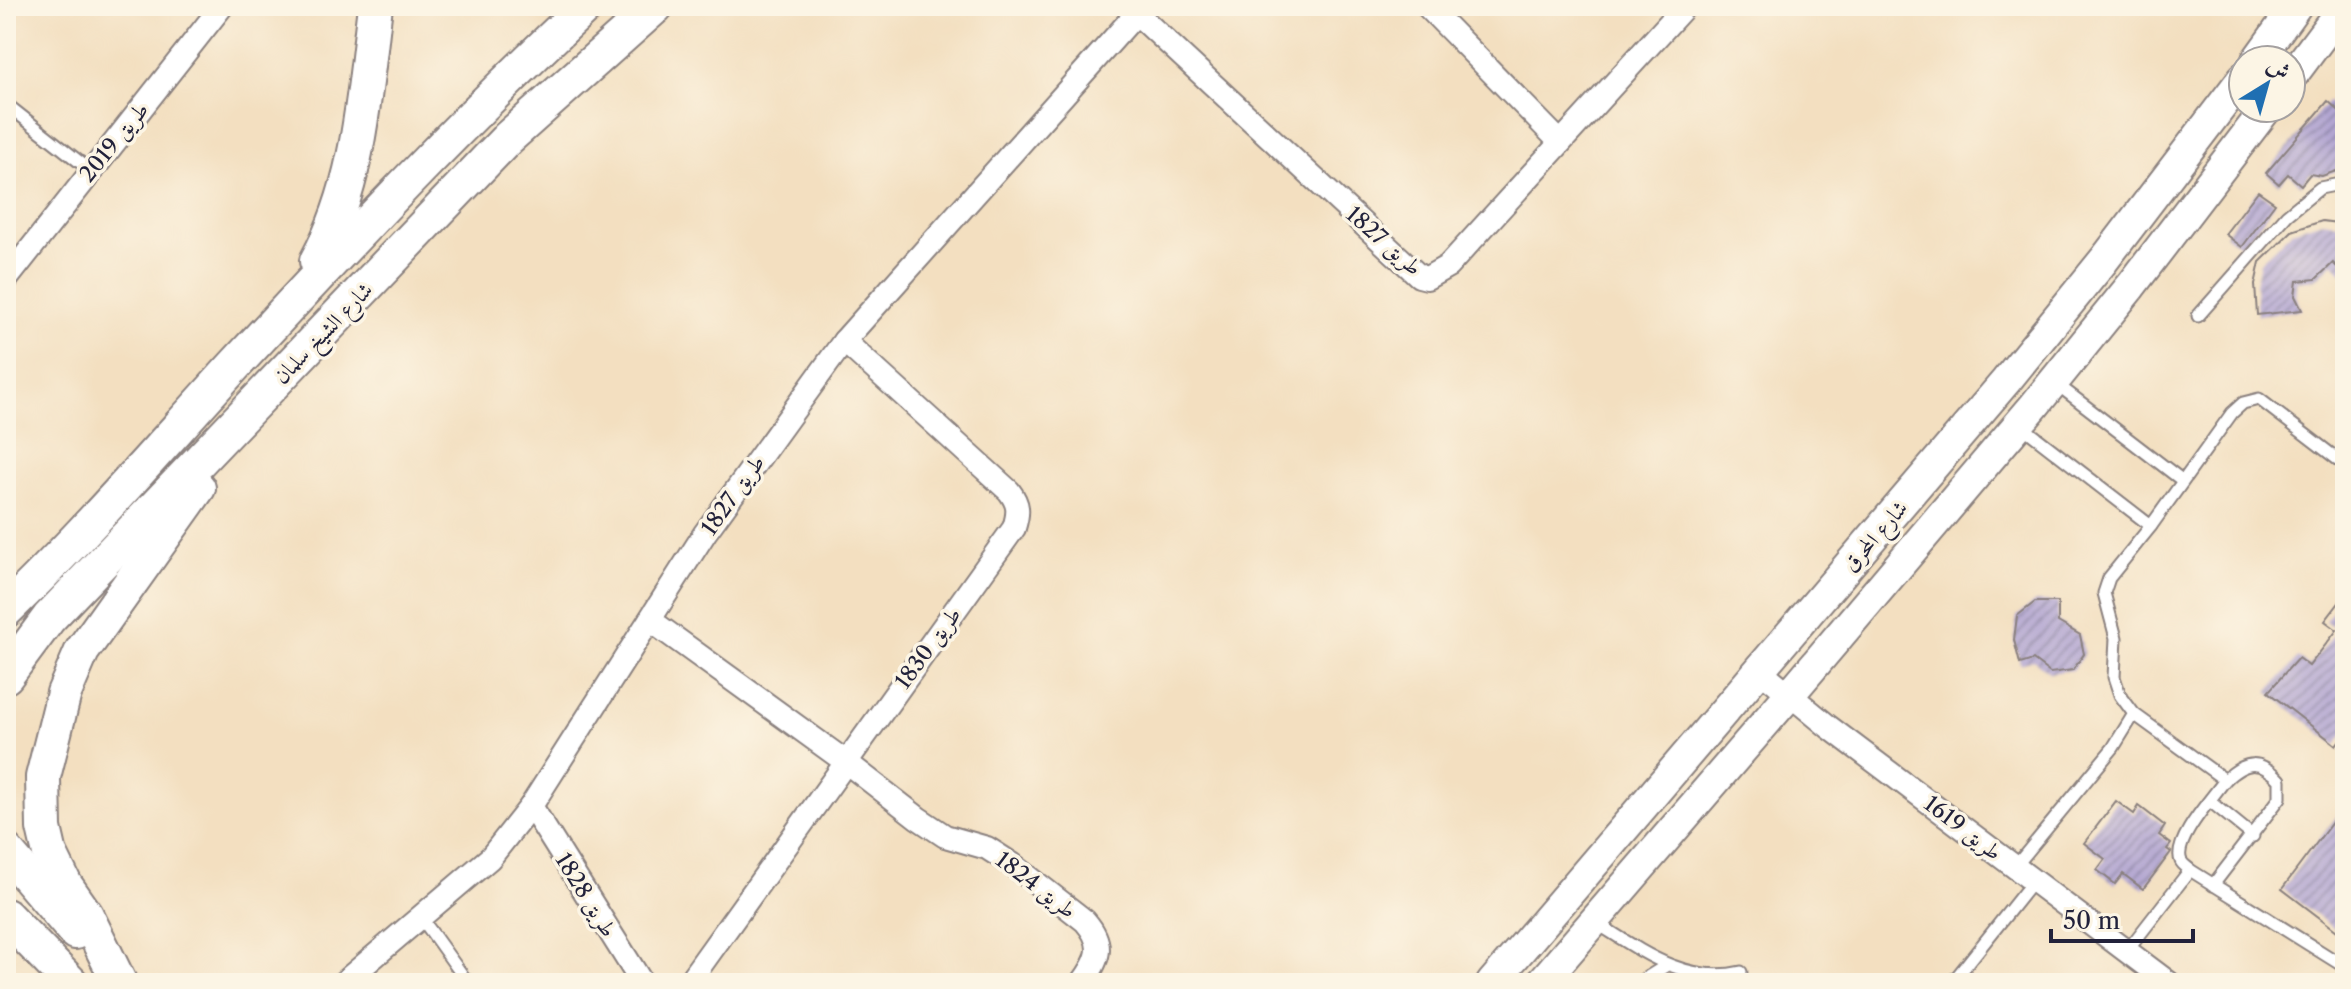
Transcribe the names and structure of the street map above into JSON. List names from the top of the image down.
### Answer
{
  "streets": {
    "main road": ["شارع الشيخ سلمان", "شارع المحرق"],
    "street": [
      "طريق 2019",
      "طريق 1827",
      "طريق 1830",
      "طريق 1619",
      "طريق 1824",
      "طريق 1828"
    ]
  },
  "crossings": [
    ["طريق 1827", "طريق 1830"],
    ["طريق 1827", "طريق 1828"],
    ["شارع المحرق", "طريق 1619"],
    ["طريق 1830", "طريق 1824"]
  ],
  "scale_bar": "50 m",
  "north": "top right"
}
